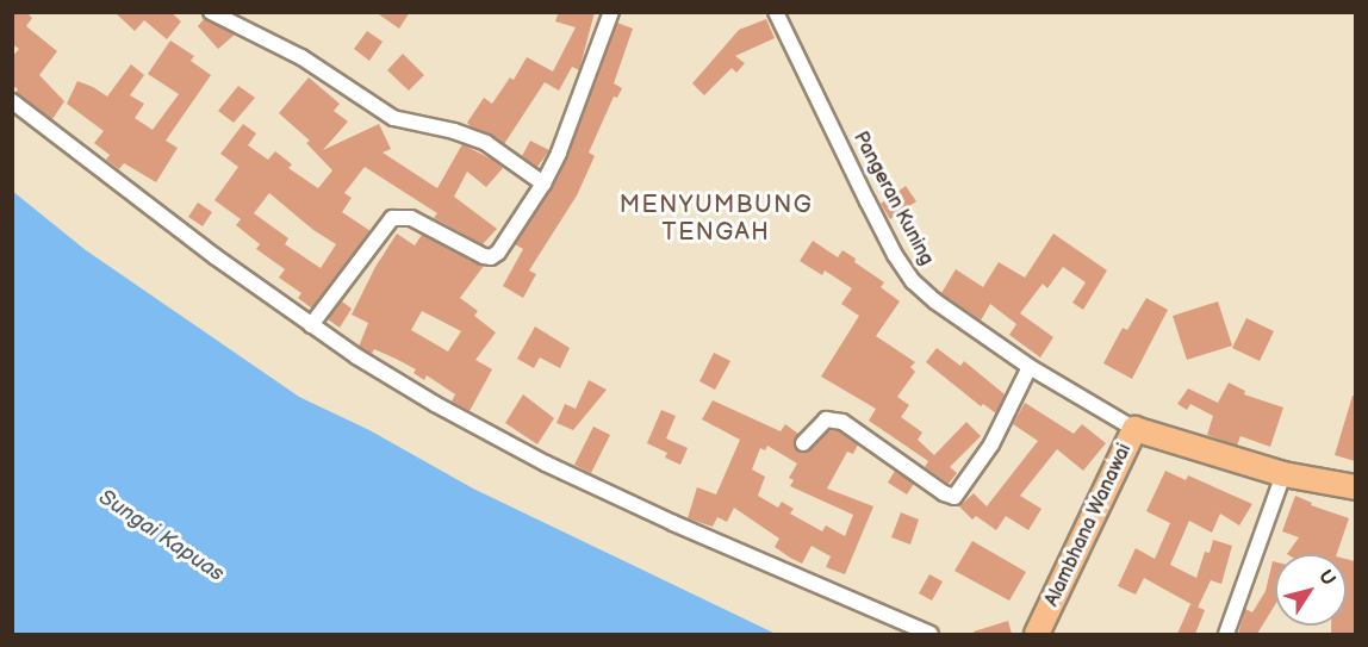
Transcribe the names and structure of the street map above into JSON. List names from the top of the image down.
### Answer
{
  "streets": {
    "main road": ["Alambhana Wanawai"],
    "street": ["Pangeran Kuning"]
  },
  "crossings": [
    ["Pangeran Kuning", "Alambhana Wanawai"]
  ],
  "districts": ["MENYUMBUNG TENGAH"],
  "water": ["Sungai Kapuas"],
  "north": "top right"
}
